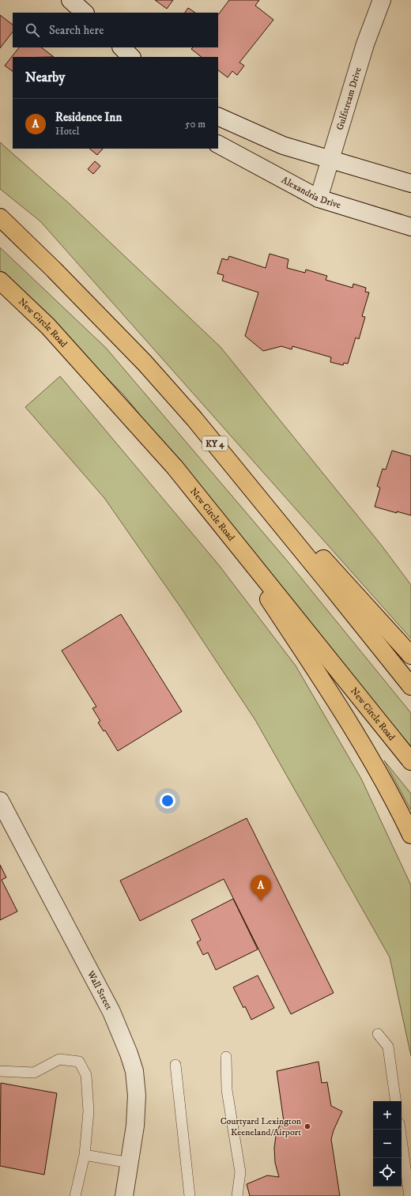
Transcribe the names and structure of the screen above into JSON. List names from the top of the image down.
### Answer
{
  "streets": {
    "highway": ["New Circle Road", "KY 4"],
    "street": ["Gulfstream Drive", "Alexandria Drive", "Wall Street"]
  },
  "crossings": [
    ["Gulfstream Drive", "Alexandria Drive"]
  ],
  "places": ["Courtyard Lexington Keeneland/Airport"],
  "page": {
    "search": "Search here",
    "heading": "Nearby",
    "list": [
      {
        "mark": "A",
        "name": "Residence Inn",
        "note": "Hotel",
        "value": "50 m"
      }
    ],
    "pins": "A",
    "map_buttons": ["+", "−"]
  }
}
